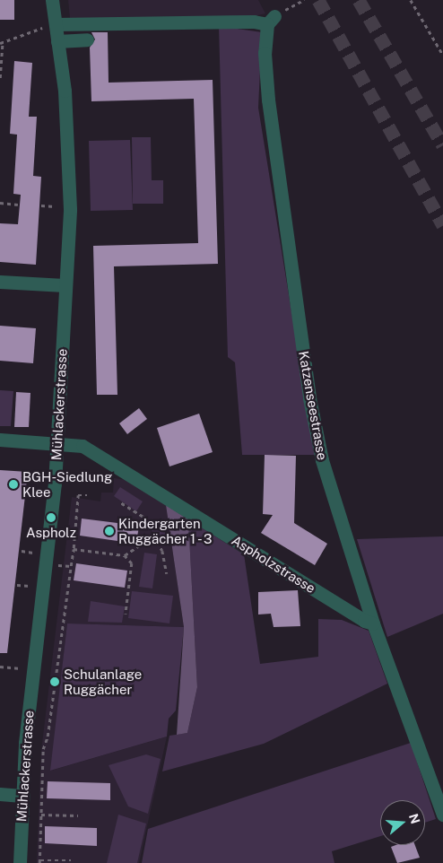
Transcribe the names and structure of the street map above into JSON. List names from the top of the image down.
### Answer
{
  "streets": {
    "street": ["Mühlackerstrasse", "Katzenseestrasse", "Aspholzstrasse"]
  },
  "crossings": [
    ["Mühlackerstrasse", "Aspholzstrasse"],
    ["Katzenseestrasse", "Aspholzstrasse"]
  ],
  "places": [
    "BGH-Siedlung Klee",
    "Aspholz",
    "Kindergarten Ruggächer 1 - 3",
    "Schulanlage Ruggächer"
  ],
  "north": "right"
}
